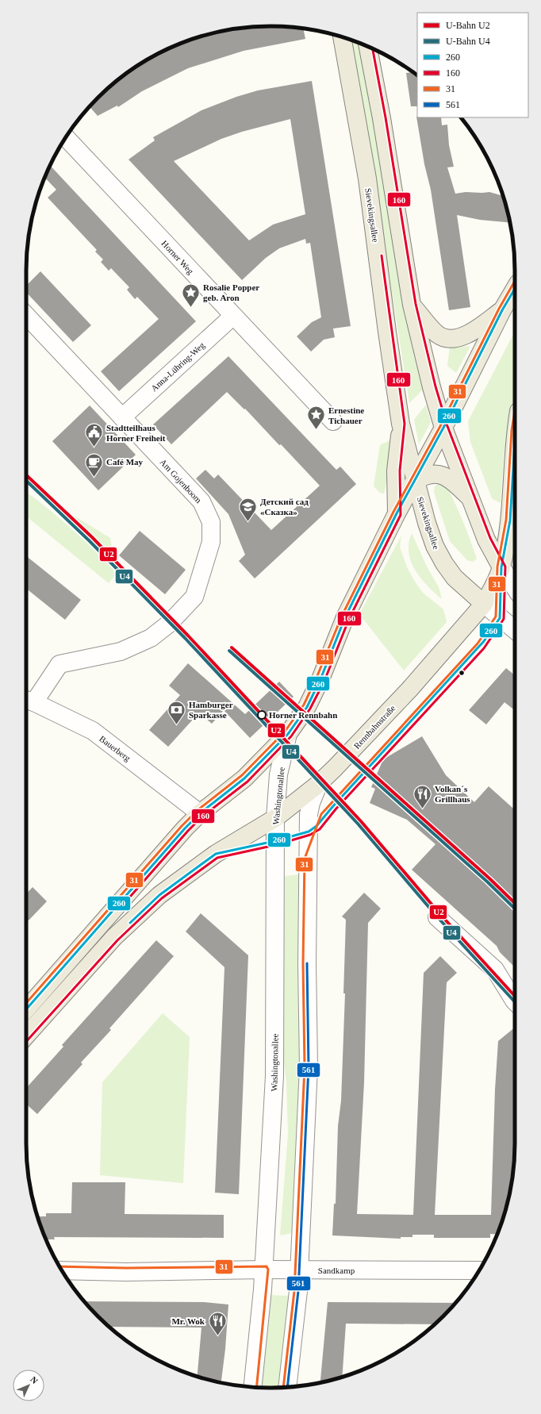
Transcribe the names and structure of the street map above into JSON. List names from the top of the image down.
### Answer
{
  "streets": {
    "main road": ["Sievekingsallee", "Rennbahnstraße"],
    "street": [
      "Horner Weg",
      "Anna-Lühring-Weg",
      "Am Gojenboom",
      "Bauerberg",
      "Washingtonallee",
      "Sandkamp"
    ]
  },
  "crossings": [
    ["Sievekingsallee", "Rennbahnstraße"],
    ["Horner Weg", "Anna-Lühring-Weg"],
    ["Anna-Lühring-Weg", "Am Gojenboom"],
    ["Am Gojenboom", "Bauerberg"],
    ["Rennbahnstraße", "Washingtonallee"],
    ["Washingtonallee", "Sandkamp"]
  ],
  "places": {
    "place": ["Rosalie Popper geb. Aron", "Ernestine Tichauer"],
    "public building": ["Stadtteilhaus Horner Freiheit"],
    "cafe": ["Café May"],
    "school or university": ["Детский сад «Сказка»"],
    "other": ["Horner Rennbahn"],
    "bank": ["Hamburger Sparkasse"],
    "restaurant": ["Volkan´s Grillhaus", "Mr. Wok"]
  },
  "lines": [
    "transit line 160",
    "transit line 31",
    "transit line 260",
    "metro line U2",
    "metro line U4",
    "transit line 561"
  ],
  "legend": [
    "U-Bahn U2",
    "U-Bahn U4",
    "260",
    "160",
    "31",
    "561"
  ],
  "north": "top right"
}
